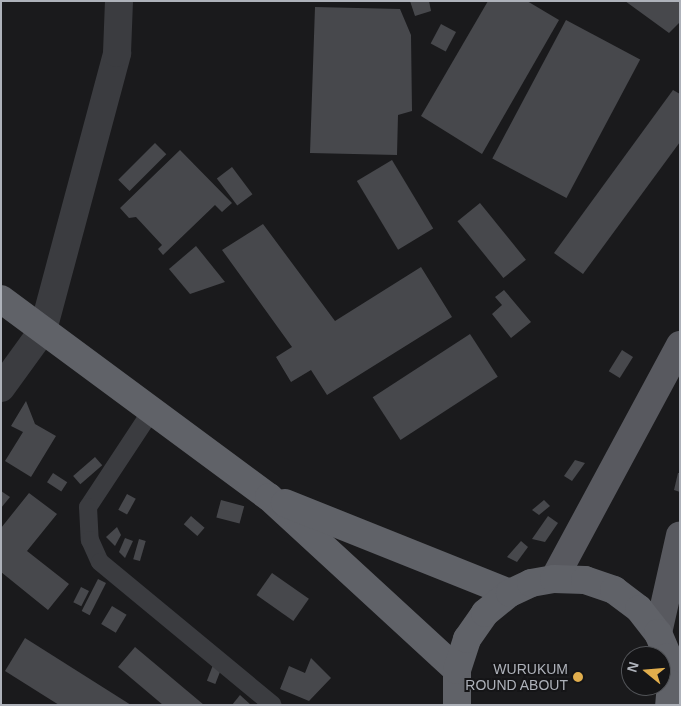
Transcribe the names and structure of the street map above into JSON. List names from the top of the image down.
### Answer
{
  "places": ["WURUKUM ROUND ABOUT"],
  "north": "left"
}
